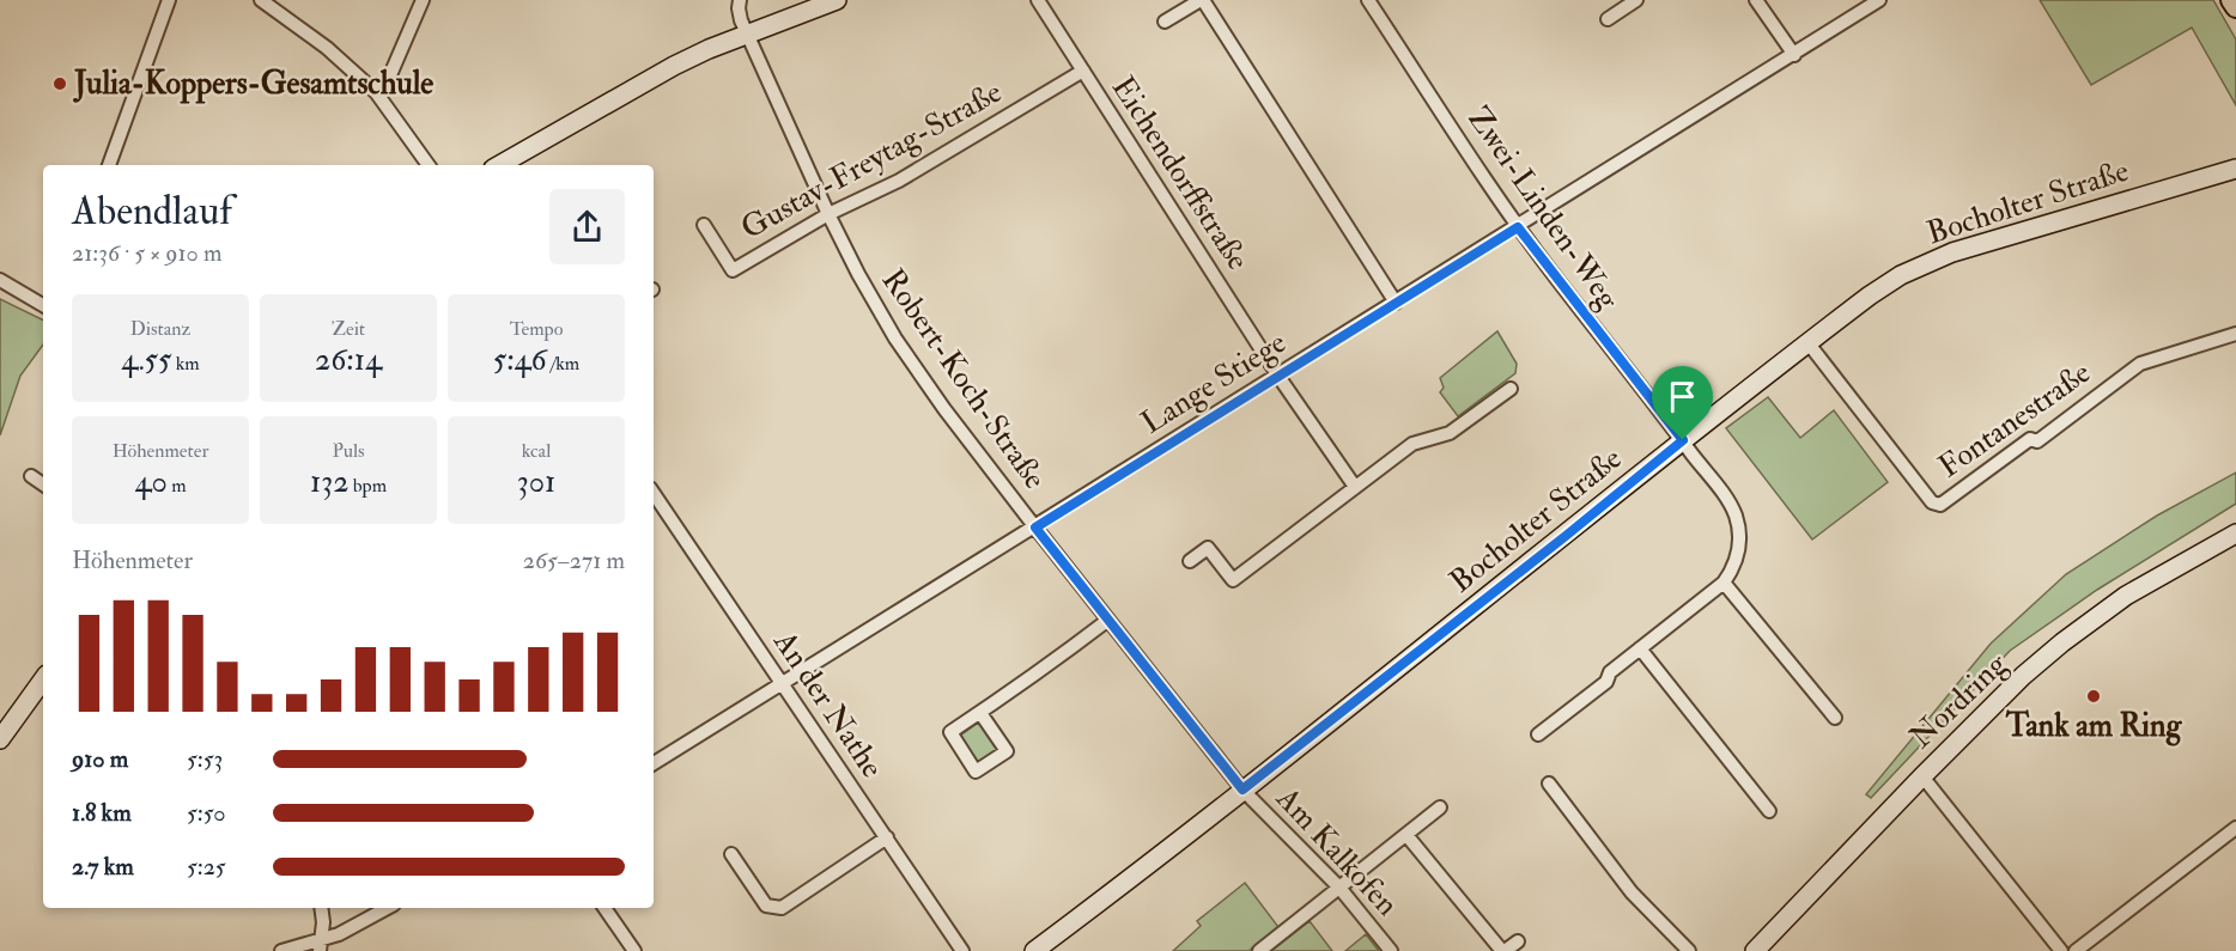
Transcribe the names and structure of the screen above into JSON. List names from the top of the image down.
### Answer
{
  "streets": {
    "street": [
      "Gustav-Freytag-Straße",
      "Eichendorffstraße",
      "Bocholter Straße",
      "Zwei-Linden-Weg",
      "Robert-Koch-Straße",
      "Lange Stiege",
      "Fontanestraße",
      "Nordring",
      "An der Nathe",
      "Am Kalkofen"
    ]
  },
  "crossings": [
    ["Gustav-Freytag-Straße", "Eichendorffstraße"],
    ["Gustav-Freytag-Straße", "Robert-Koch-Straße"],
    ["Eichendorffstraße", "Lange Stiege"],
    ["Bocholter Straße", "Zwei-Linden-Weg"],
    ["Bocholter Straße", "Robert-Koch-Straße"],
    ["Bocholter Straße", "Fontanestraße"],
    ["Bocholter Straße", "Am Kalkofen"],
    ["Zwei-Linden-Weg", "Lange Stiege"],
    ["Robert-Koch-Straße", "Lange Stiege"],
    ["Robert-Koch-Straße", "Am Kalkofen"],
    ["Lange Stiege", "An der Nathe"]
  ],
  "places": ["Julia-Koppers-Gesamtschule", "Tank am Ring"],
  "page": {
    "heading": ["Abendlauf", "21:36 · 5 × 910 m"],
    "stats": [
      ["Distanz", "4.55 km"],
      ["Zeit", "26:14"],
      ["Tempo", "5:46 /km"],
      ["Höhenmeter", "40 m"],
      ["Puls", "132 bpm"],
      ["kcal", "301"]
    ],
    "chart": ["Höhenmeter", "265–271 m"],
    "list": [
      {
        "name": "910 m",
        "note": "5:53"
      },
      {
        "name": "1.8 km",
        "note": "5:50"
      },
      {
        "name": "2.7 km",
        "note": "5:25"
      }
    ]
  }
}
